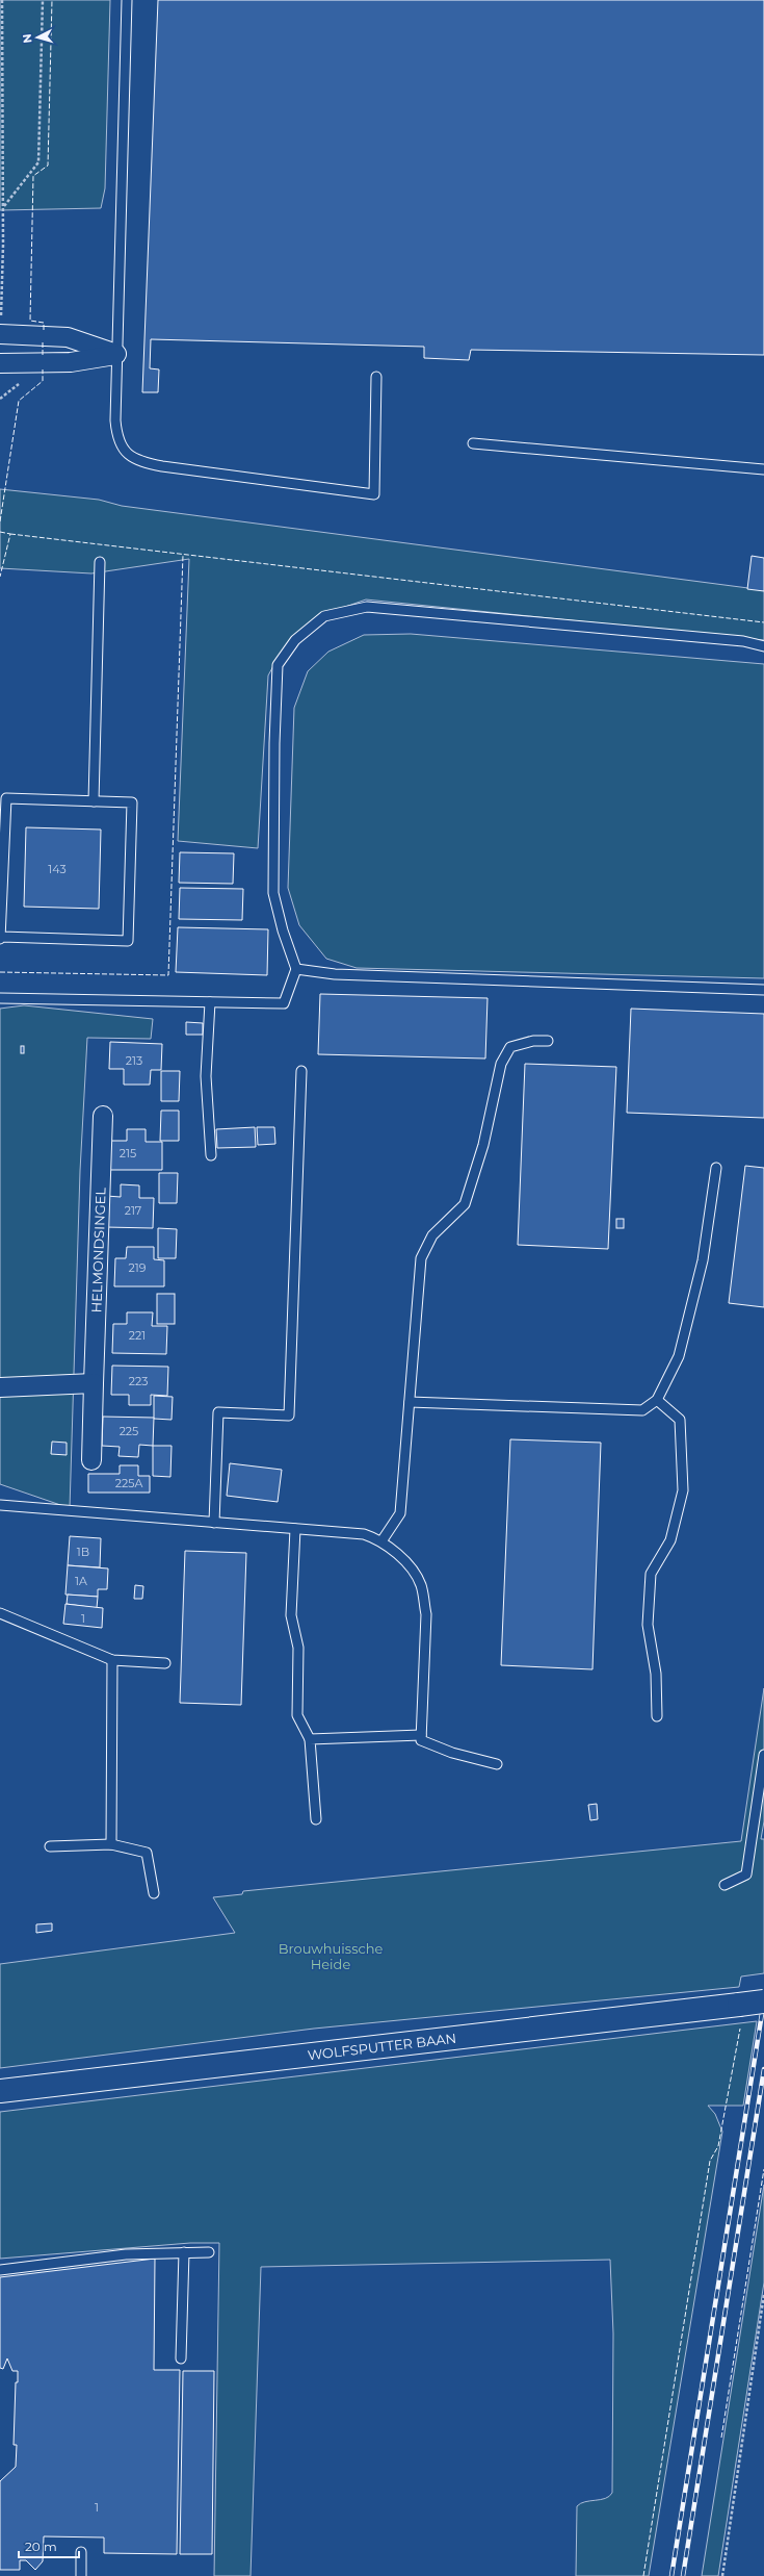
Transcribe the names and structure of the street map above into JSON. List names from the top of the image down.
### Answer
{
  "streets": {
    "main road": ["WOLFSPUTTER BAAN"],
    "street": ["HELMONDSINGEL"]
  },
  "parks": ["Brouwhuissche Heide"],
  "house_numbers": [
    "143",
    "213",
    "215",
    "217",
    "219",
    "221",
    "223",
    "225",
    "225A",
    "1B",
    "1A",
    "1",
    "1"
  ],
  "scale_bar": "20 m",
  "north": "left"
}
